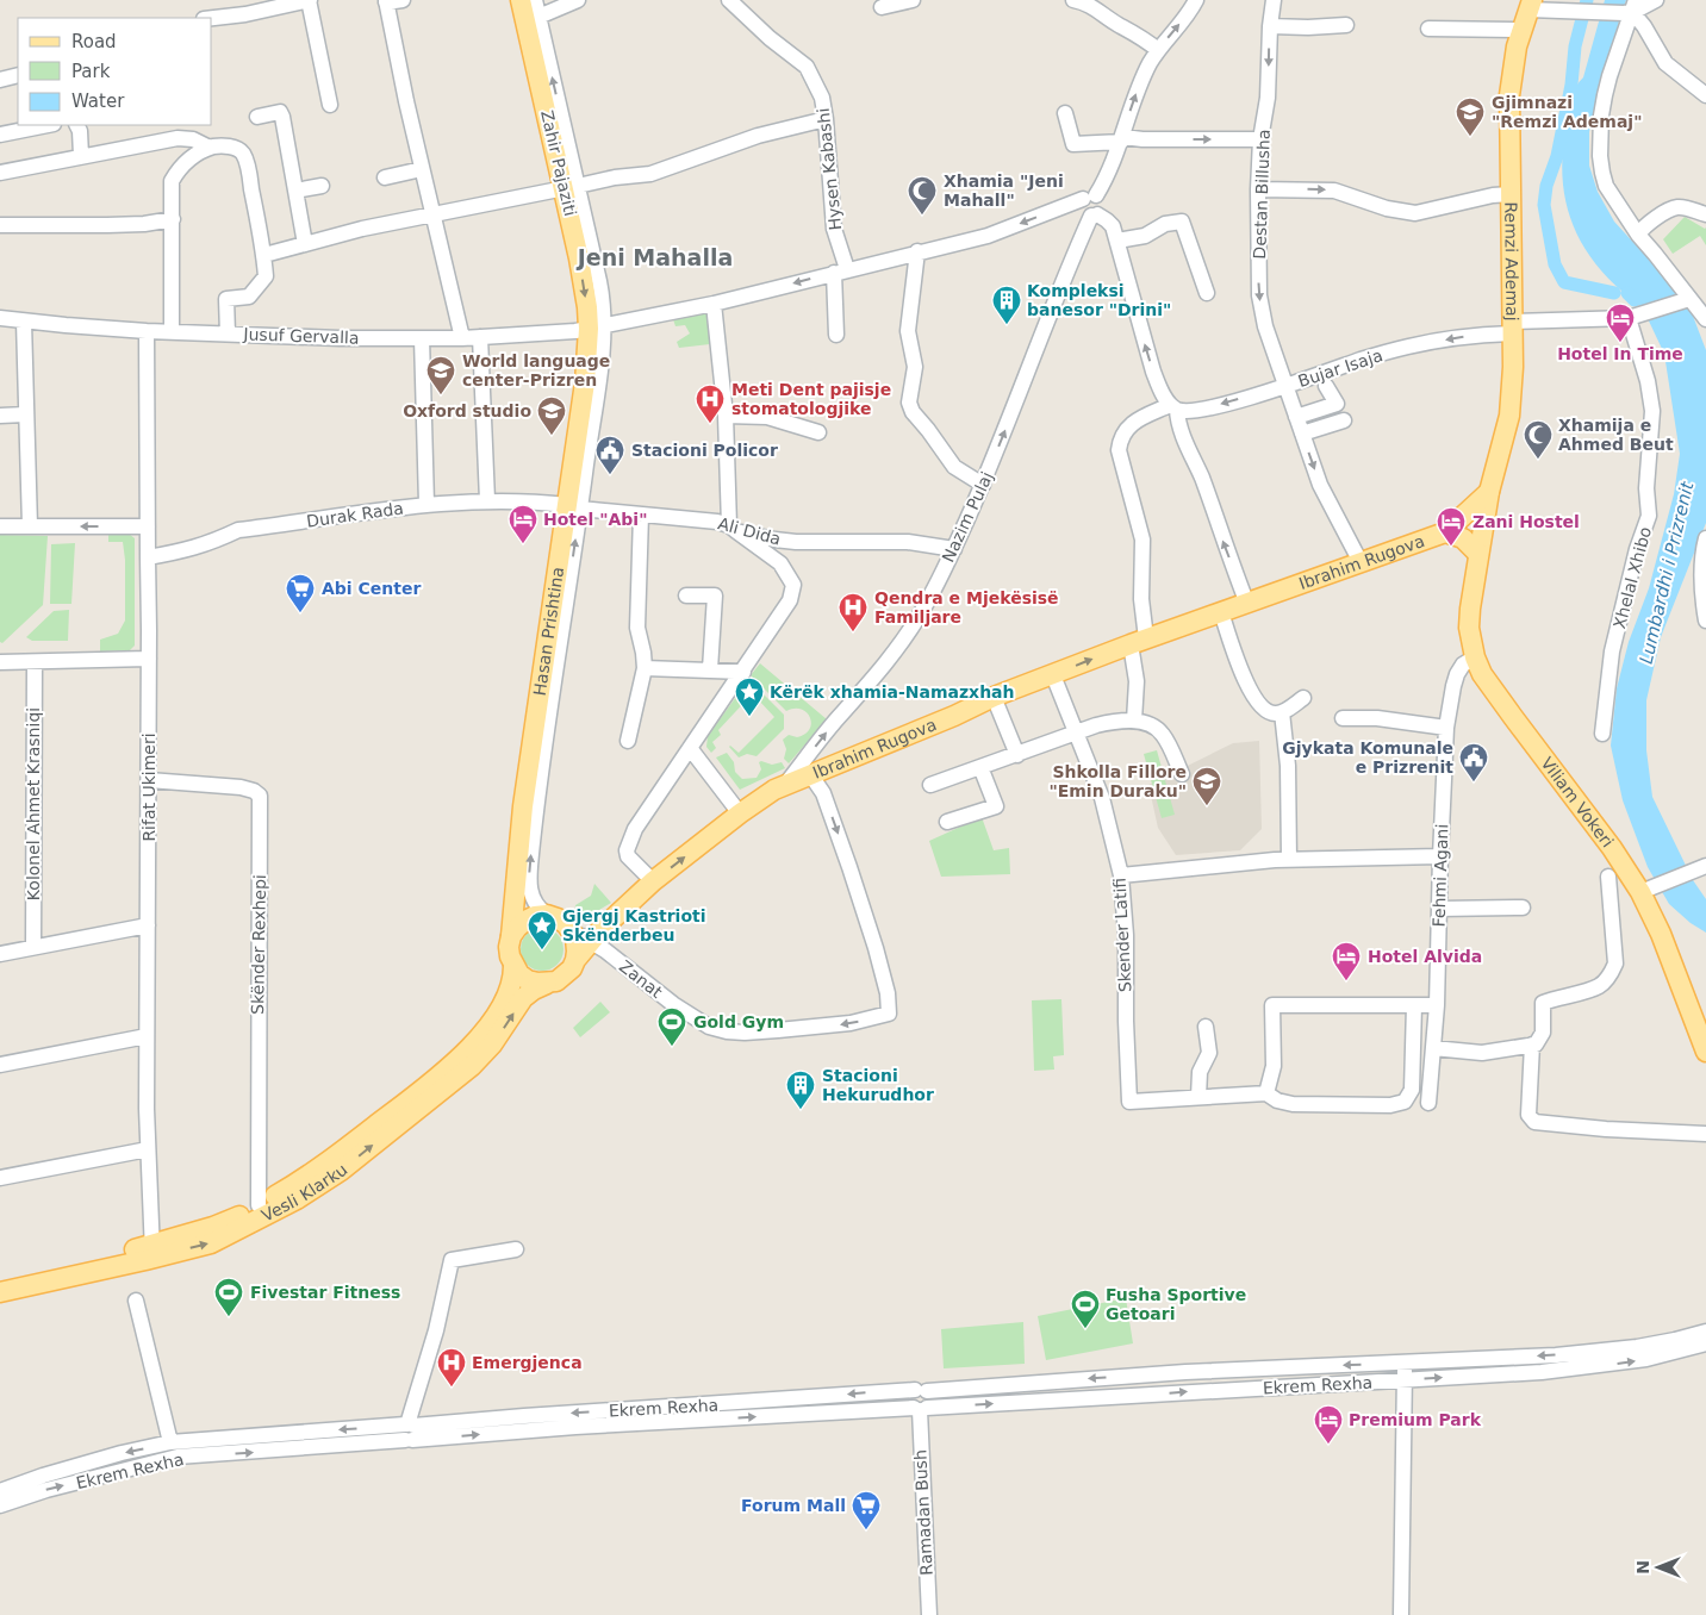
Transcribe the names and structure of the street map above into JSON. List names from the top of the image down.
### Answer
{
  "streets": {
    "main road": [
      "Zahir Pajaziti",
      "Remzi Ademaj",
      "Ibrahim Rugova",
      "Hasan Prishtina",
      "Viliam Vokeri",
      "Vesli Klarku"
    ],
    "street": [
      "Hysen Kabashi",
      "Destan Billusha",
      "Jusuf Gervalla",
      "Bujar Isaja",
      "Durak Rada",
      "Nazim Pulaj",
      "Ali Dida",
      "Xhelal Xhibo",
      "Rifat Ukimeri",
      "Kolonel Ahmet Krasniqi",
      "Fehmi Agani",
      "Skender Latifi",
      "Skënder Rexhepi",
      "Zanat",
      "Ekrem Rexha",
      "Ramadan Bush"
    ]
  },
  "crossings": [
    ["Zahir Pajaziti", "Jusuf Gervalla"],
    ["Zahir Pajaziti", "Hasan Prishtina"],
    ["Hysen Kabashi", "Jusuf Gervalla"],
    ["Destan Billusha", "Bujar Isaja"],
    ["Destan Billusha", "Ibrahim Rugova"],
    ["Remzi Ademaj", "Bujar Isaja"],
    ["Remzi Ademaj", "Ibrahim Rugova"],
    ["Remzi Ademaj", "Viliam Vokeri"],
    ["Jusuf Gervalla", "Hasan Prishtina"],
    ["Jusuf Gervalla", "Rifat Ukimeri"],
    ["Durak Rada", "Ali Dida"],
    ["Durak Rada", "Hasan Prishtina"],
    ["Durak Rada", "Rifat Ukimeri"],
    ["Nazim Pulaj", "Ali Dida"],
    ["Nazim Pulaj", "Ibrahim Rugova"],
    ["Ali Dida", "Hasan Prishtina"],
    ["Ibrahim Rugova", "Hasan Prishtina"],
    ["Ibrahim Rugova", "Viliam Vokeri"],
    ["Ibrahim Rugova", "Skender Latifi"],
    ["Ibrahim Rugova", "Zanat"],
    ["Ibrahim Rugova", "Vesli Klarku"],
    ["Hasan Prishtina", "Zanat"],
    ["Hasan Prishtina", "Vesli Klarku"],
    ["Rifat Ukimeri", "Skënder Rexhepi"],
    ["Rifat Ukimeri", "Vesli Klarku"],
    ["Viliam Vokeri", "Fehmi Agani"],
    ["Skënder Rexhepi", "Vesli Klarku"],
    ["Zanat", "Vesli Klarku"],
    ["Ekrem Rexha", "Ramadan Bush"]
  ],
  "districts": ["Jeni Mahalla"],
  "water": ["Lumbardhi i Prizrenit"],
  "places": {
    "school or university": [
      "Gjimnazi \"Remzi Ademaj\"",
      "World language center-Prizren",
      "Oxford studio",
      "Shkolla Fillore \"Emin Duraku\""
    ],
    "mosque": ["Xhamia \"Jeni Mahall\"", "Xhamija e Ahmed Beut"],
    "building": ["Kompleksi banesor \"Drini\"", "Stacioni Hekurudhor"],
    "hotel": [
      "Hotel In Time",
      "Hotel \"Abi\"",
      "Zani Hostel",
      "Hotel Alvida",
      "Premium Park"
    ],
    "hospital": ["Meti Dent pajisje stomatologjike", "Qendra e Mjekësisë Familjare", "Emergjenca"],
    "public building": ["Stacioni Policor", "Gjykata Komunale e Prizrenit"],
    "supermarket": ["Abi Center", "Forum Mall"],
    "place": ["Kërëk xhamia-Namazxhah", "Gjergj Kastrioti Skënderbeu"],
    "sports": ["Gold Gym", "Fivestar Fitness", "Fusha Sportive Getoari"]
  },
  "legend": ["Road", "Park", "Water"],
  "north": "left"
}
